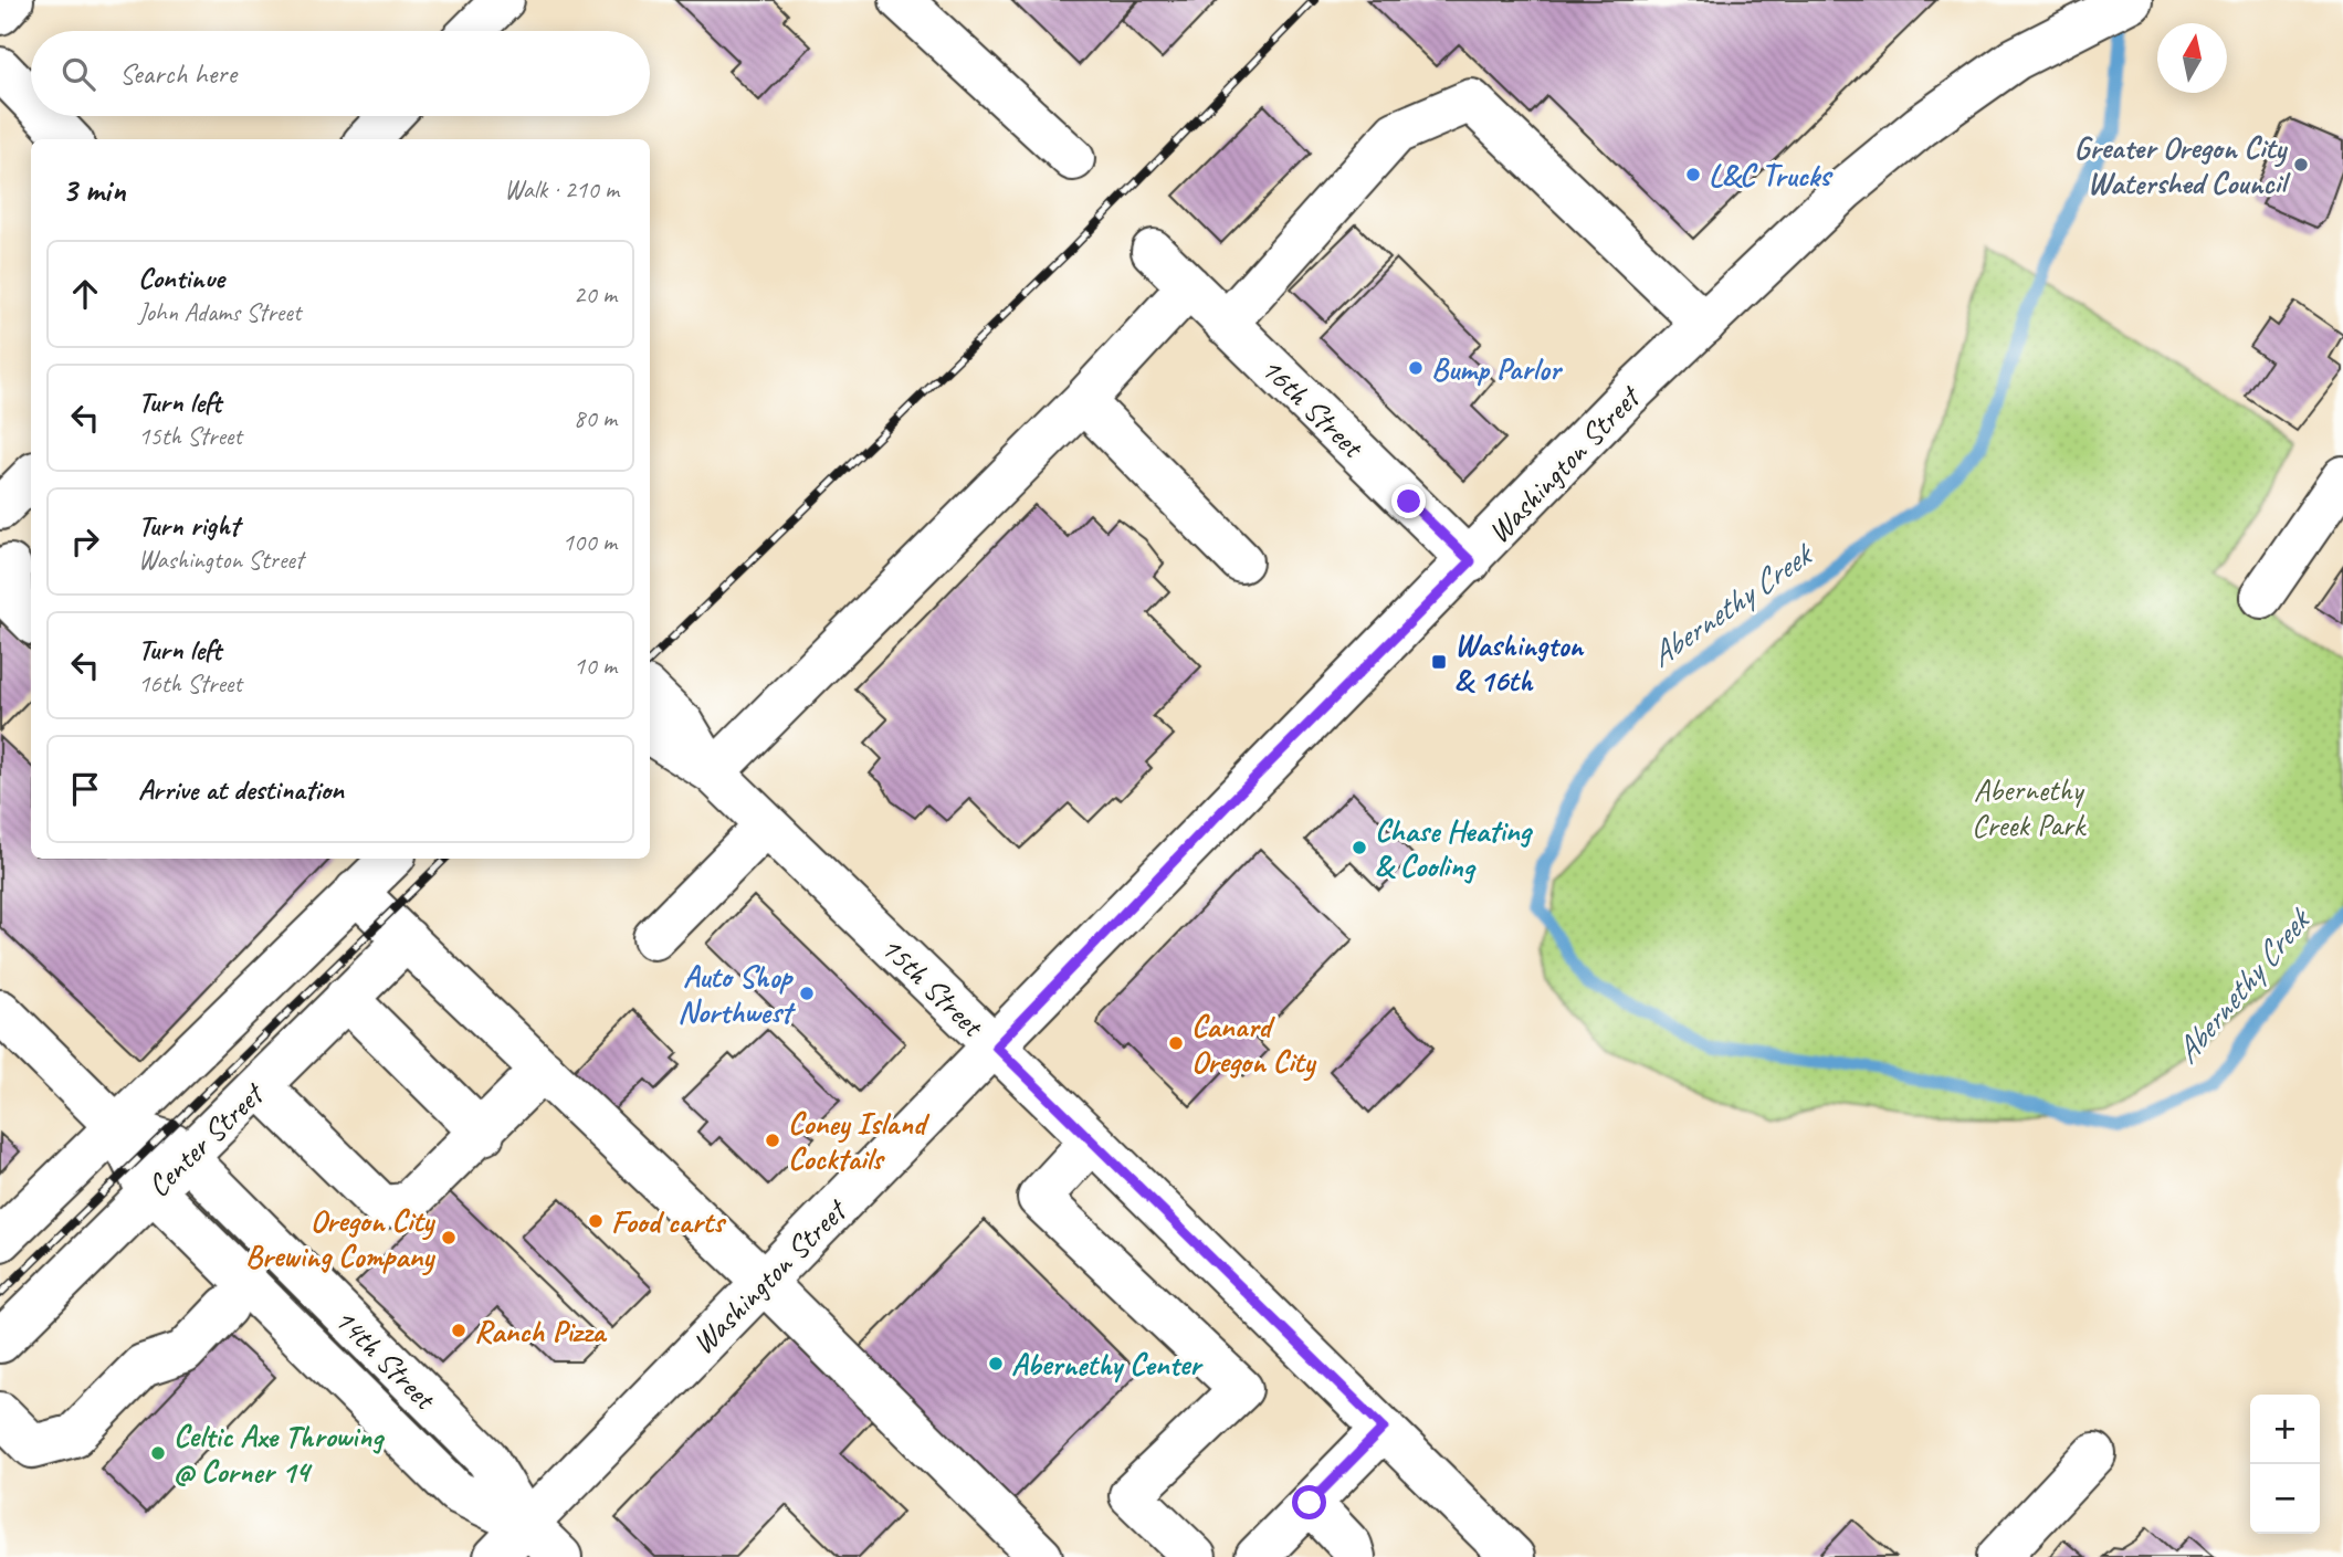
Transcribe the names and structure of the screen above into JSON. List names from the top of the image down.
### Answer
{
  "streets": {
    "main road": [
      "16th Street",
      "Washington Street",
      "15th Street",
      "Center Street",
      "14th Street"
    ]
  },
  "crossings": [
    ["16th Street", "Washington Street"],
    ["Washington Street", "15th Street"],
    ["Washington Street", "14th Street"],
    ["Center Street", "14th Street"]
  ],
  "water": ["Abernethy Creek"],
  "parks": ["Abernethy Creek Park"],
  "places": {
    "other": [
      "Greater Oregon City Watershed Council",
      "L&C Trucks",
      "Bump Parlor",
      "Chase Heating & Cooling",
      "Auto Shop Northwest",
      "Canard Oregon City",
      "Coney Island Cocktails",
      "Food carts",
      "Oregon City Brewing Company",
      "Ranch Pizza",
      "Abernethy Center",
      "Celtic Axe Throwing @ Corner 14"
    ],
    "transit": ["Washington & 16th"]
  },
  "north": "top",
  "page": {
    "search": "Search here",
    "heading": ["3 min", "Walk · 210 m"],
    "list": [
      ["Continue", "John Adams Street", "20 m"],
      ["Turn left", "15th Street", "80 m"],
      ["Turn right", "Washington Street", "100 m"],
      ["Turn left", "16th Street", "10 m"],
      "Arrive at destination"
    ],
    "map_buttons": ["+", "−"]
  }
}
